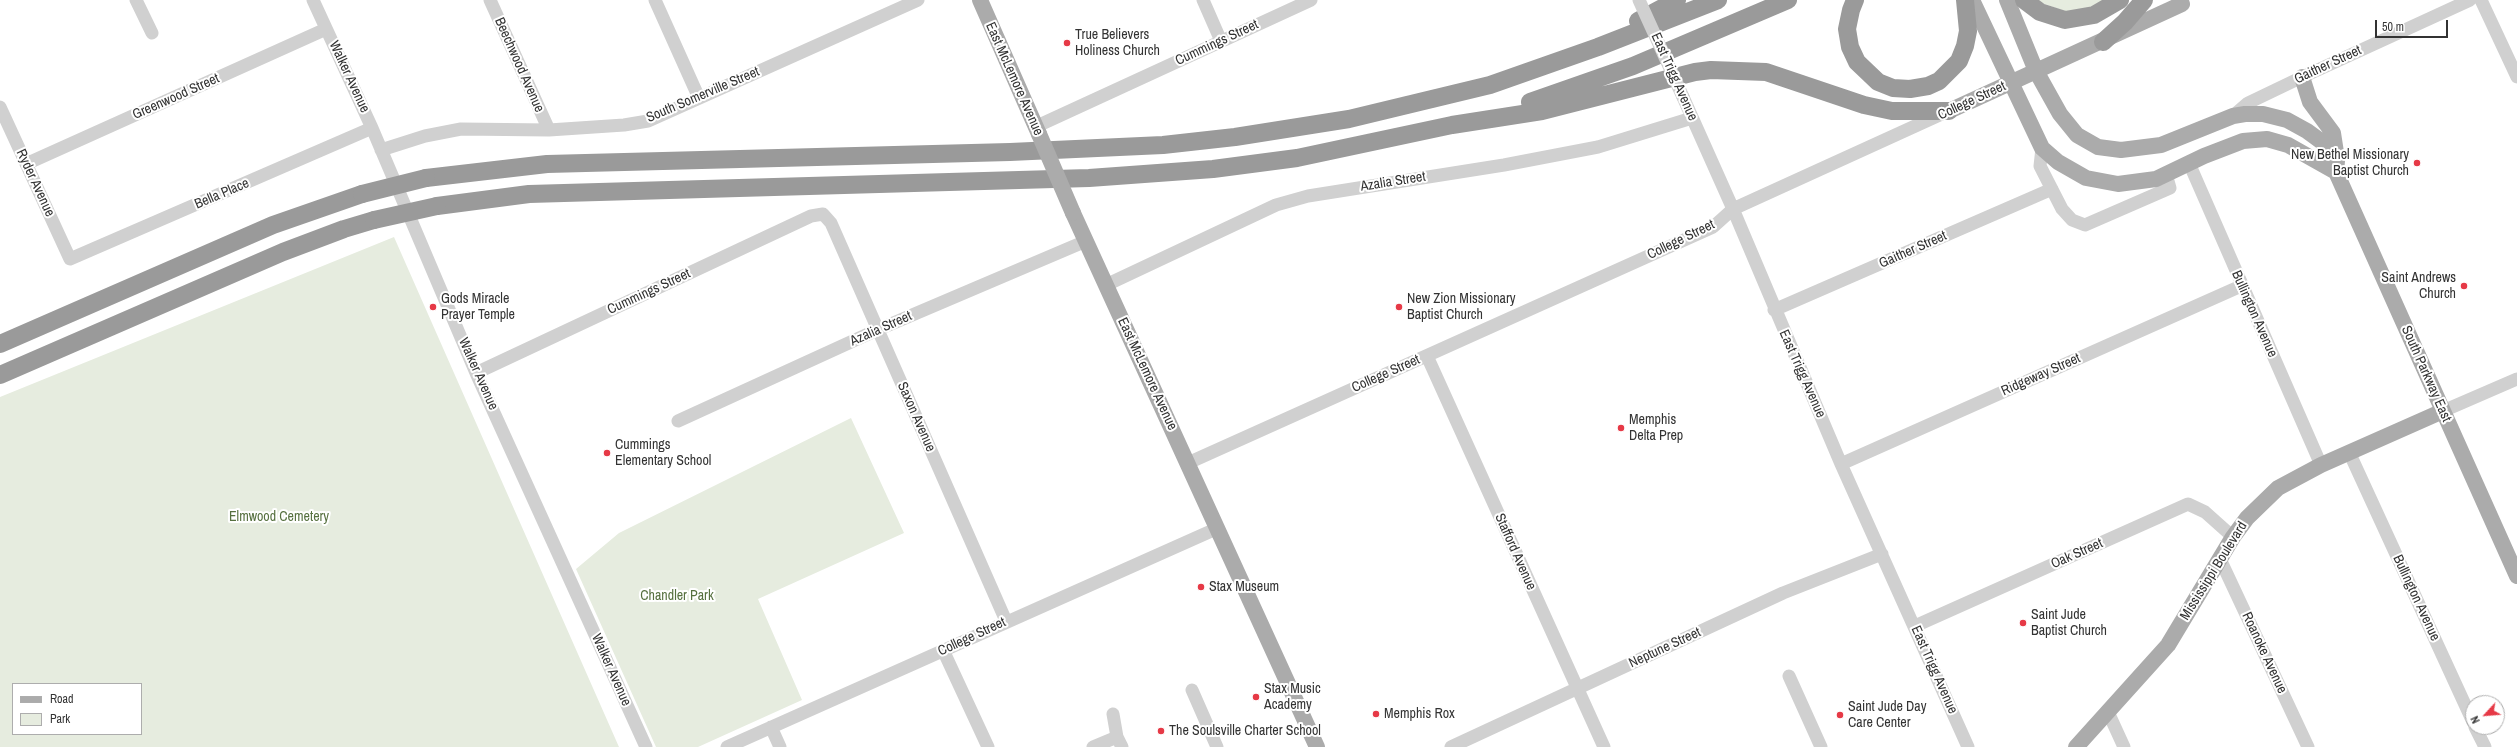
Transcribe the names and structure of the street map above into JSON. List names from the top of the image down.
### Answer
{
  "streets": {
    "main road": [
      "East McLemore Avenue",
      "College Street",
      "South Parkway East",
      "Mississippi Boulevard"
    ],
    "street": [
      "Cummings Street",
      "Beechwood Avenue",
      "Gaither Street",
      "Walker Avenue",
      "East Trigg Avenue",
      "South Somerville Street",
      "Greenwood Street",
      "Azalia Street",
      "Ryder Avenue",
      "Bella Place",
      "Bullington Avenue",
      "Ridgeway Street",
      "Saxon Avenue",
      "Stafford Avenue",
      "Oak Street",
      "Neptune Street",
      "Roanoke Avenue"
    ]
  },
  "crossings": [
    ["Cummings Street", "Walker Avenue"],
    ["Cummings Street", "East McLemore Avenue"],
    ["Cummings Street", "Saxon Avenue"],
    ["Beechwood Avenue", "South Somerville Street"],
    ["Gaither Street", "East Trigg Avenue"],
    ["Gaither Street", "South Parkway East"],
    ["Walker Avenue", "South Somerville Street"],
    ["Walker Avenue", "Greenwood Street"],
    ["Walker Avenue", "Bella Place"],
    ["East Trigg Avenue", "College Street"],
    ["East Trigg Avenue", "Azalia Street"],
    ["East Trigg Avenue", "Ridgeway Street"],
    ["East Trigg Avenue", "Oak Street"],
    ["East Trigg Avenue", "Neptune Street"],
    ["East McLemore Avenue", "College Street"],
    ["East McLemore Avenue", "Azalia Street"],
    ["Greenwood Street", "Ryder Avenue"],
    ["College Street", "South Parkway East"],
    ["College Street", "Saxon Avenue"],
    ["College Street", "Stafford Avenue"],
    ["Azalia Street", "Saxon Avenue"],
    ["Ryder Avenue", "Bella Place"],
    ["Bullington Avenue", "Ridgeway Street"],
    ["Bullington Avenue", "Mississippi Boulevard"],
    ["South Parkway East", "Mississippi Boulevard"],
    ["Stafford Avenue", "Neptune Street"],
    ["Oak Street", "Mississippi Boulevard"],
    ["Mississippi Boulevard", "Roanoke Avenue"]
  ],
  "parks": ["Elmwood Cemetery", "Chandler Park"],
  "places": [
    "True Believers Holiness Church",
    "New Bethel Missionary Baptist Church",
    "Saint Andrews Church",
    "Gods Miracle Prayer Temple",
    "New Zion Missionary Baptist Church",
    "Memphis Delta Prep",
    "Cummings Elementary School",
    "Stax Museum",
    "Saint Jude Baptist Church",
    "Stax Music Academy",
    "Memphis Rox",
    "Saint Jude Day Care Center",
    "The Soulsville Charter School"
  ],
  "legend": ["Road", "Park"],
  "scale_bar": "50 m",
  "north": "bottom left"
}
